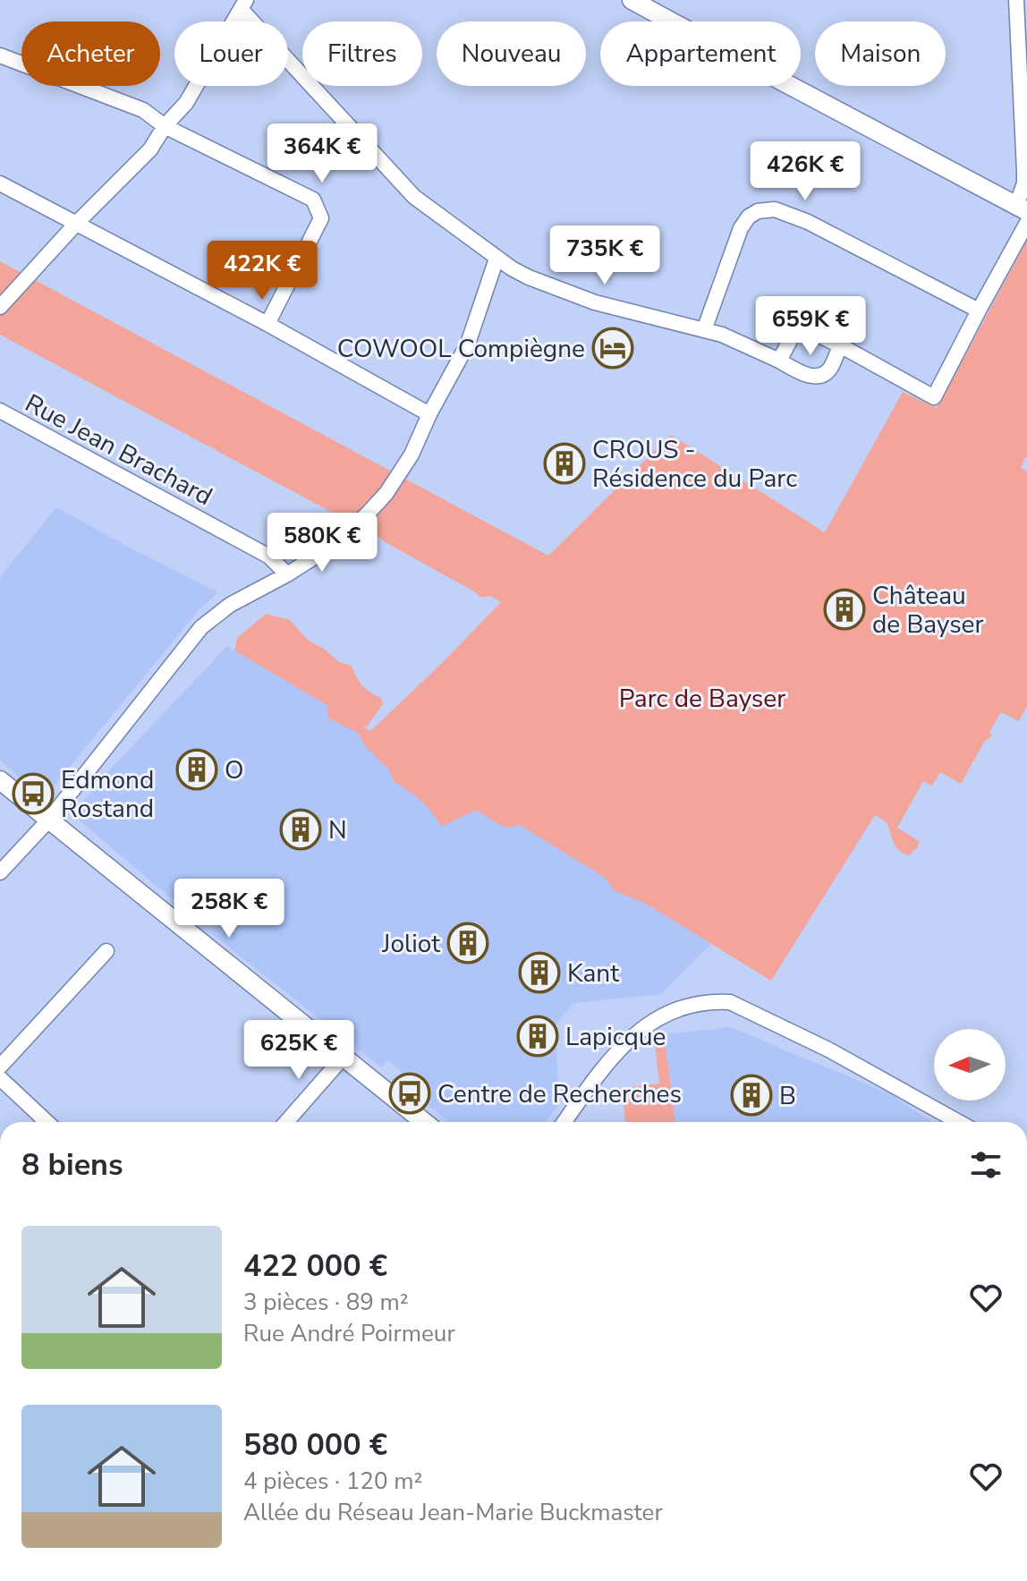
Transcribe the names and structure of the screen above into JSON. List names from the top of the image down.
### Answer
{
  "streets": {
    "street": ["Rue Jean Brachard"]
  },
  "parks": ["Parc de Bayser"],
  "places": {
    "hotel": ["COWOOL Compiègne"],
    "building": [
      "CROUS - Résidence du Parc",
      "Château de Bayser",
      "O",
      "N",
      "Joliot",
      "Kant",
      "Lapicque",
      "B"
    ],
    "bus stop": ["Edmond Rostand", "Centre de Recherches"]
  },
  "north": "left",
  "page": {
    "chip": [
      "Acheter",
      "Louer",
      "Filtres",
      "Nouveau",
      "Appartement",
      "Maison"
    ],
    "price": [
      "364K €",
      "426K €",
      "735K €",
      "422K €",
      "659K €",
      "580K €",
      "258K €",
      "625K €"
    ],
    "heading": "8 biens",
    "list": [
      {
        "name": "422 000 €",
        "note": "3 pièces · 89 m² · Rue André Poirmeur"
      },
      {
        "name": "580 000 €",
        "note": "4 pièces · 120 m² · Allée du Réseau Jean-Marie Buckmaster"
      }
    ]
  }
}
